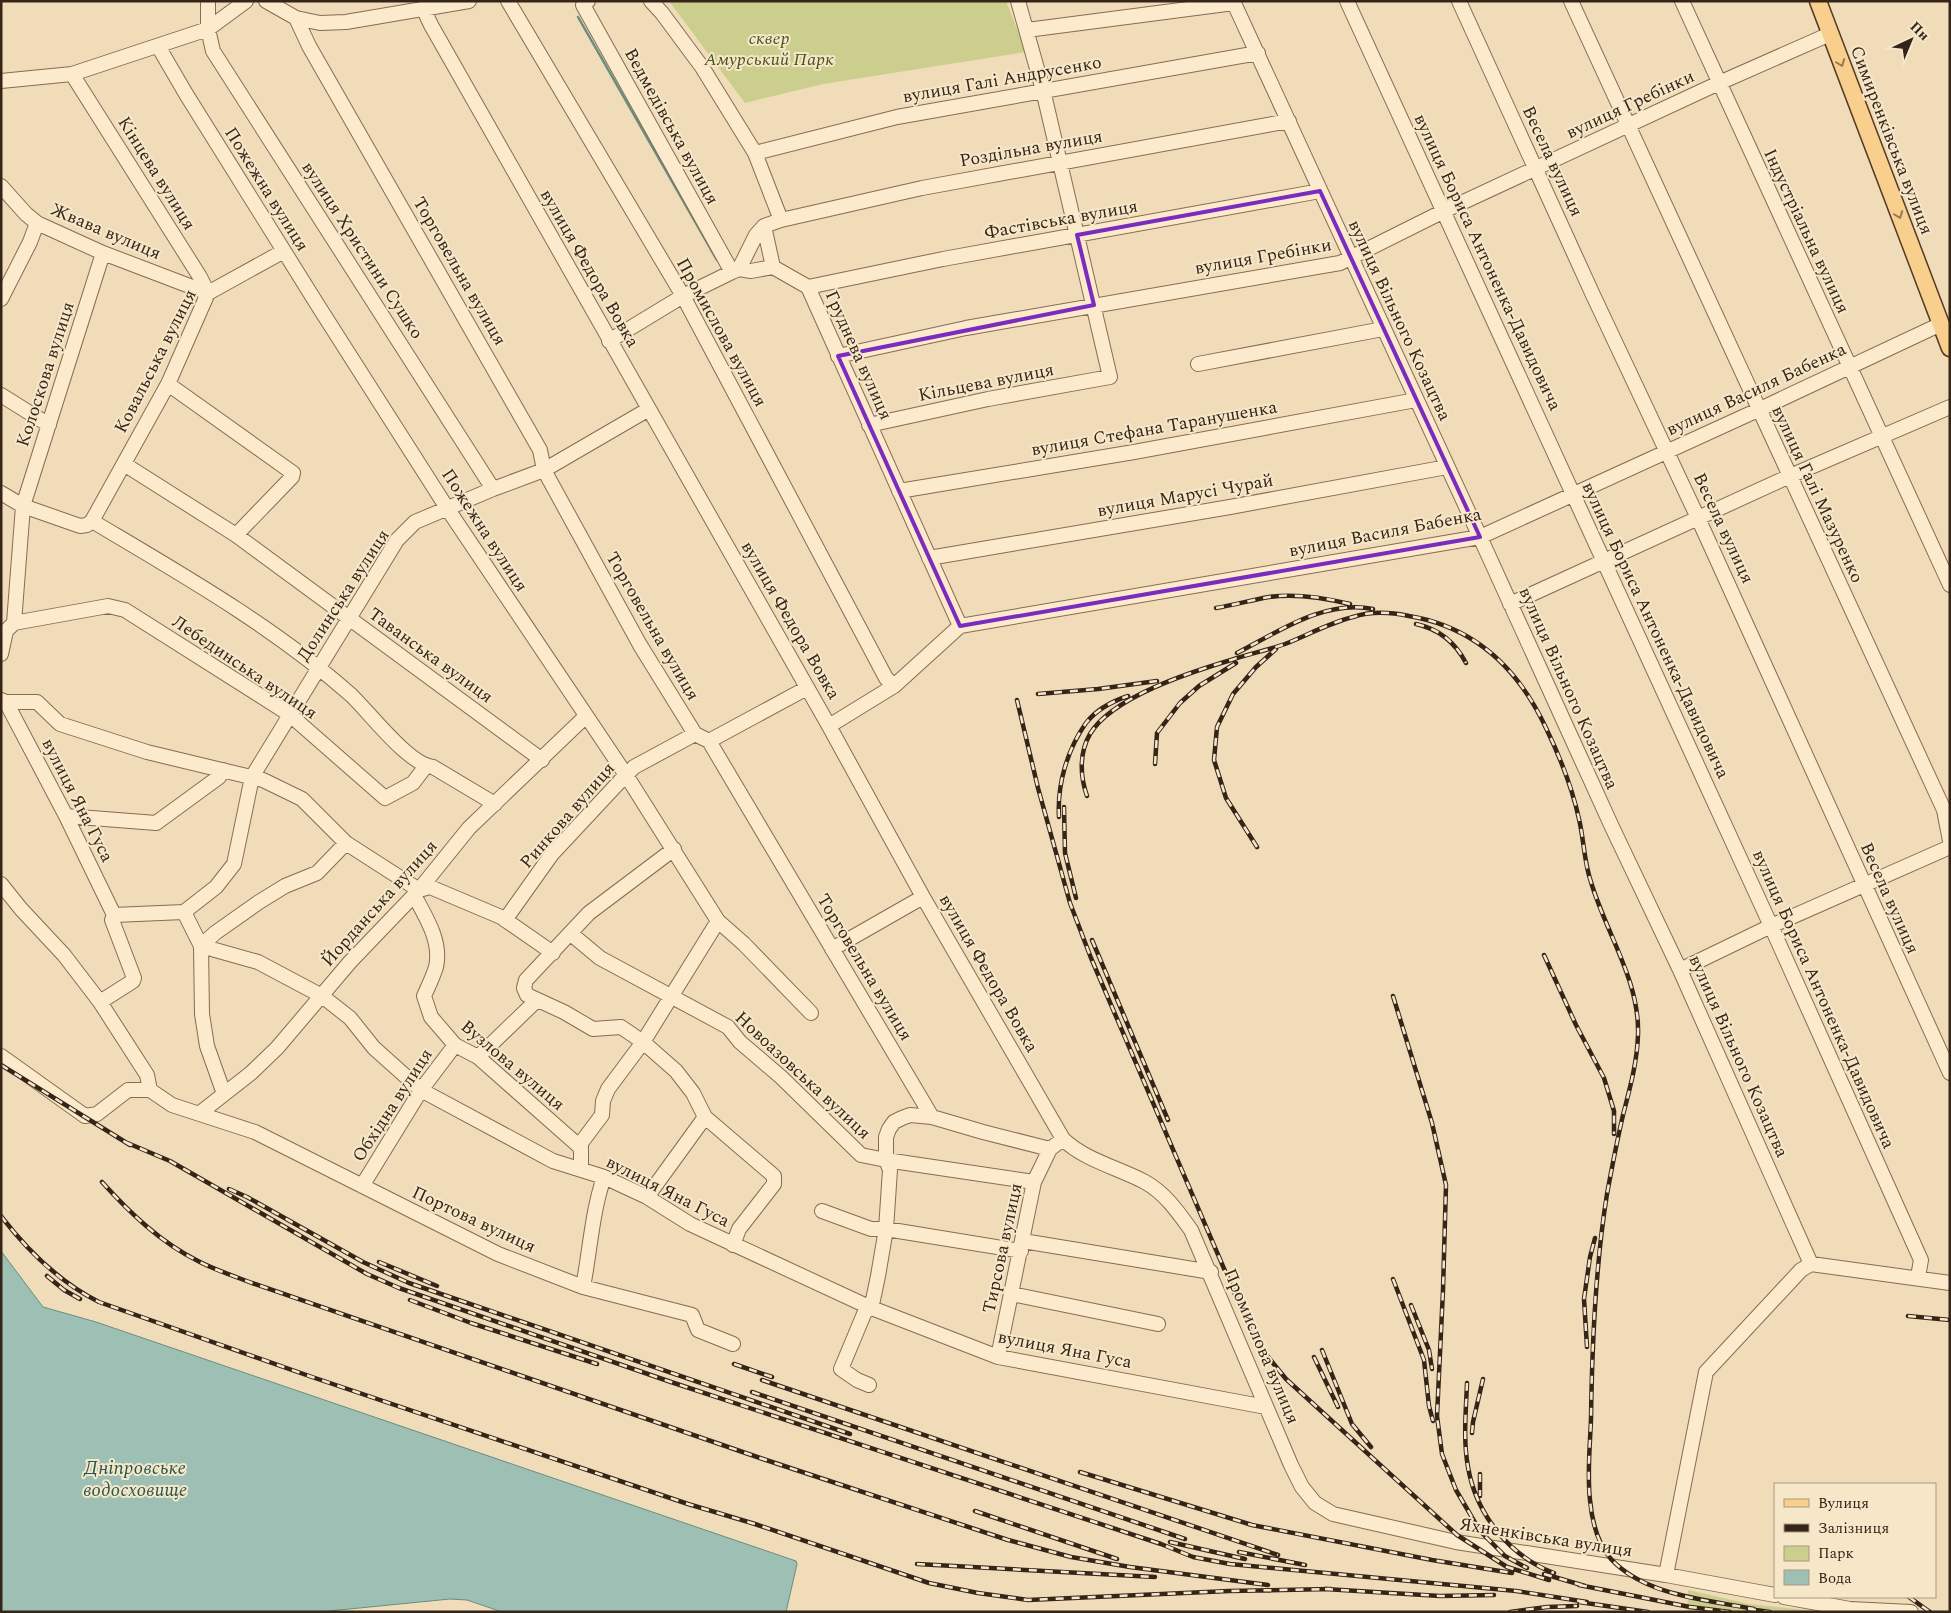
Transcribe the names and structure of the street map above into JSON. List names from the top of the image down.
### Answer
{
  "streets": {
    "main road": ["Симиренківська вулиця"],
    "street": [
      "вулиця Галі Андрусенко",
      "вулиця Гребінки",
      "Ведмедівська вулиця",
      "Роздільна вулиця",
      "Весела вулиця",
      "Кінцева вулиця",
      "Пожежна вулиця",
      "Фастівська вулиця",
      "Жвава вулиця",
      "Індустріальна вулиця",
      "вулиця Христини Сушко",
      "вулиця Бориса Антоненка-Давидовича",
      "вулиця Федора Вовка",
      "Торговельна вулиця",
      "вулиця Вільного Козацтва",
      "Промислова вулиця",
      "Груднева вулиця",
      "Ковальська вулиця",
      "Колоскова вулиця",
      "Кільцева вулиця",
      "вулиця Василя Бабенка",
      "вулиця Стефана Таранушенка",
      "вулиця Галі Мазуренко",
      "вулиця Марусі Чурай",
      "Долинська вулиця",
      "Таванська вулиця",
      "Лебединська вулиця",
      "вулиця Яна Гуса",
      "Ринкова вулиця",
      "Йорданська вулиця",
      "Вузлова вулиця",
      "Новоазовська вулиця",
      "Обхідна вулиця",
      "Портова вулиця",
      "Тирсова вулиця",
      "Яхненківська вулиця"
    ]
  },
  "crossings": [
    ["вулиця Галі Андрусенко", "вулиця Вільного Козацтва"],
    ["вулиця Гребінки", "Симиренківська вулиця"],
    ["вулиця Гребінки", "Весела вулиця"],
    ["вулиця Гребінки", "Індустріальна вулиця"],
    ["вулиця Гребінки", "вулиця Бориса Антоненка-Давидовича"],
    ["вулиця Гребінки", "вулиця Вільного Козацтва"],
    ["вулиця Гребінки", "Груднева вулиця"],
    ["вулиця Гребінки", "Кільцева вулиця"],
    ["вулиця Гребінки", "вулиця Галі Мазуренко"],
    ["Симиренківська вулиця", "вулиця Василя Бабенка"],
    ["Роздільна вулиця", "вулиця Вільного Козацтва"],
    ["Весела вулиця", "вулиця Василя Бабенка"],
    ["Кінцева вулиця", "Жвава вулиця"],
    ["Кінцева вулиця", "Ковальська вулиця"],
    ["Пожежна вулиця", "Ковальська вулиця"],
    ["Пожежна вулиця", "Долинська вулиця"],
    ["Пожежна вулиця", "Ринкова вулиця"],
    ["Пожежна вулиця", "Йорданська вулиця"],
    ["Фастівська вулиця", "вулиця Вільного Козацтва"],
    ["Фастівська вулиця", "Груднева вулиця"],
    ["Жвава вулиця", "Ковальська вулиця"],
    ["Жвава вулиця", "Колоскова вулиця"],
    ["Індустріальна вулиця", "вулиця Василя Бабенка"],
    ["вулиця Христини Сушко", "Долинська вулиця"],
    ["вулиця Бориса Антоненка-Давидовича", "вулиця Василя Бабенка"],
    ["вулиця Федора Вовка", "Промислова вулиця"],
    ["вулиця Федора Вовка", "Долинська вулиця"],
    ["Торговельна вулиця", "Долинська вулиця"],
    ["Торговельна вулиця", "Ринкова вулиця"],
    ["вулиця Вільного Козацтва", "вулиця Василя Бабенка"],
    ["вулиця Вільного Козацтва", "вулиця Стефана Таранушенка"],
    ["вулиця Вільного Козацтва", "вулиця Марусі Чурай"],
    ["Промислова вулиця", "вулиця Яна Гуса"],
    ["Промислова вулиця", "Яхненківська вулиця"],
    ["Груднева вулиця", "Кільцева вулиця"],
    ["Груднева вулиця", "вулиця Василя Бабенка"],
    ["Груднева вулиця", "вулиця Стефана Таранушенка"],
    ["Груднева вулиця", "вулиця Марусі Чурай"],
    ["Ковальська вулиця", "Таванська вулиця"],
    ["Колоскова вулиця", "Лебединська вулиця"],
    ["вулиця Василя Бабенка", "вулиця Галі Мазуренко"],
    ["Долинська вулиця", "Таванська вулиця"],
    ["Долинська вулиця", "Лебединська вулиця"],
    ["Таванська вулиця", "Йорданська вулиця"],
    ["вулиця Яна Гуса", "Йорданська вулиця"],
    ["вулиця Яна Гуса", "Обхідна вулиця"],
    ["вулиця Яна Гуса", "Тирсова вулиця"],
    ["Йорданська вулиця", "Вузлова вулиця"],
    ["Йорданська вулиця", "Портова вулиця"],
    ["Вузлова вулиця", "Обхідна вулиця"],
    ["Новоазовська вулиця", "Тирсова вулиця"],
    ["Обхідна вулиця", "Портова вулиця"]
  ],
  "one_way": ["Симиренківська вулиця"],
  "water": ["Дніпровське водосховище"],
  "parks": ["сквер Амурський Парк"],
  "legend": [
    "Вулиця",
    "Залізниця",
    "Парк",
    "Вода"
  ],
  "north": "top right"
}
